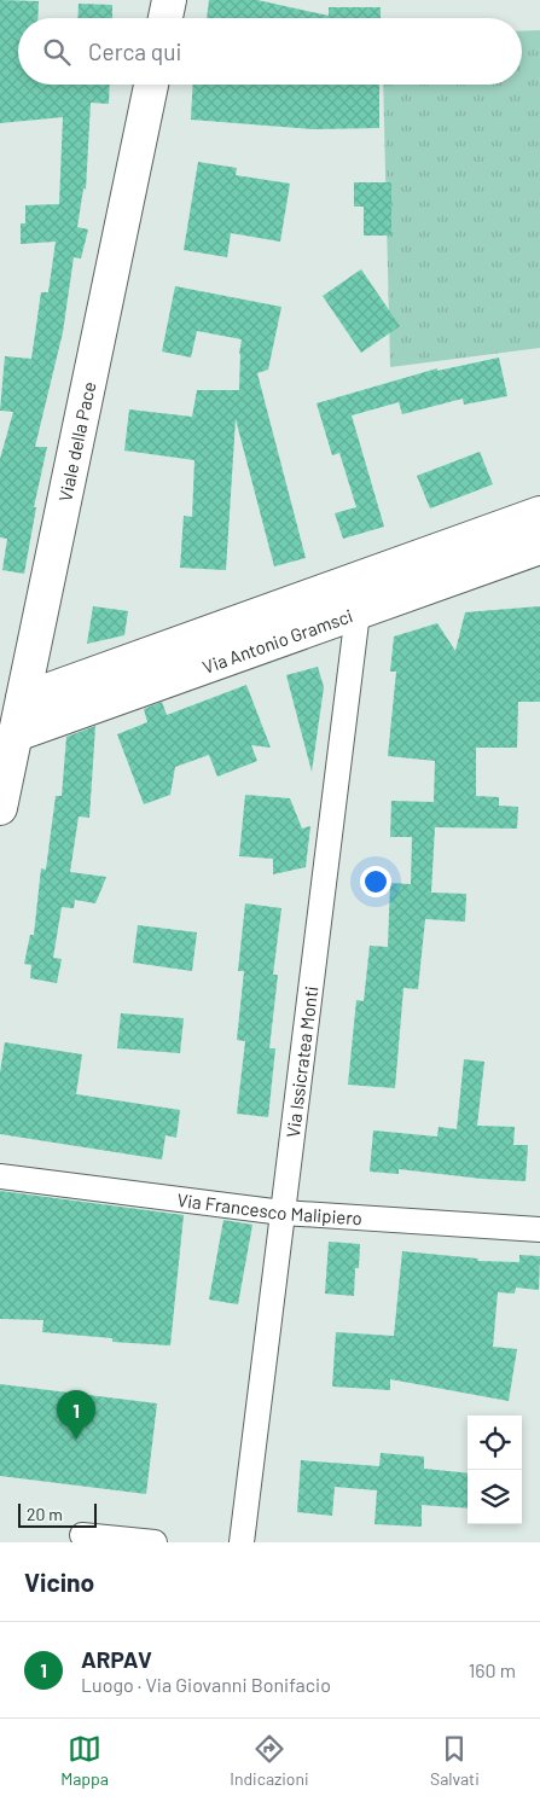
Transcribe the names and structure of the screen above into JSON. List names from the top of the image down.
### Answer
{
  "streets": {
    "street": [
      "Viale della Pace",
      "Via Antonio Gramsci",
      "Via Issicratea Monti",
      "Via Francesco Malipiero"
    ]
  },
  "crossings": [
    ["Viale della Pace", "Via Antonio Gramsci"],
    ["Via Antonio Gramsci", "Via Issicratea Monti"],
    ["Via Issicratea Monti", "Via Francesco Malipiero"]
  ],
  "scale_bar": "20 m",
  "page": {
    "search": "Cerca qui",
    "pins": "1",
    "scale": "20 m",
    "heading": "Vicino",
    "list": [
      {
        "mark": "1",
        "name": "ARPAV",
        "note": "Luogo · Via Giovanni Bonifacio",
        "value": "160 m"
      }
    ],
    "nav": ["Mappa", "Indicazioni", "Salvati"]
  }
}
